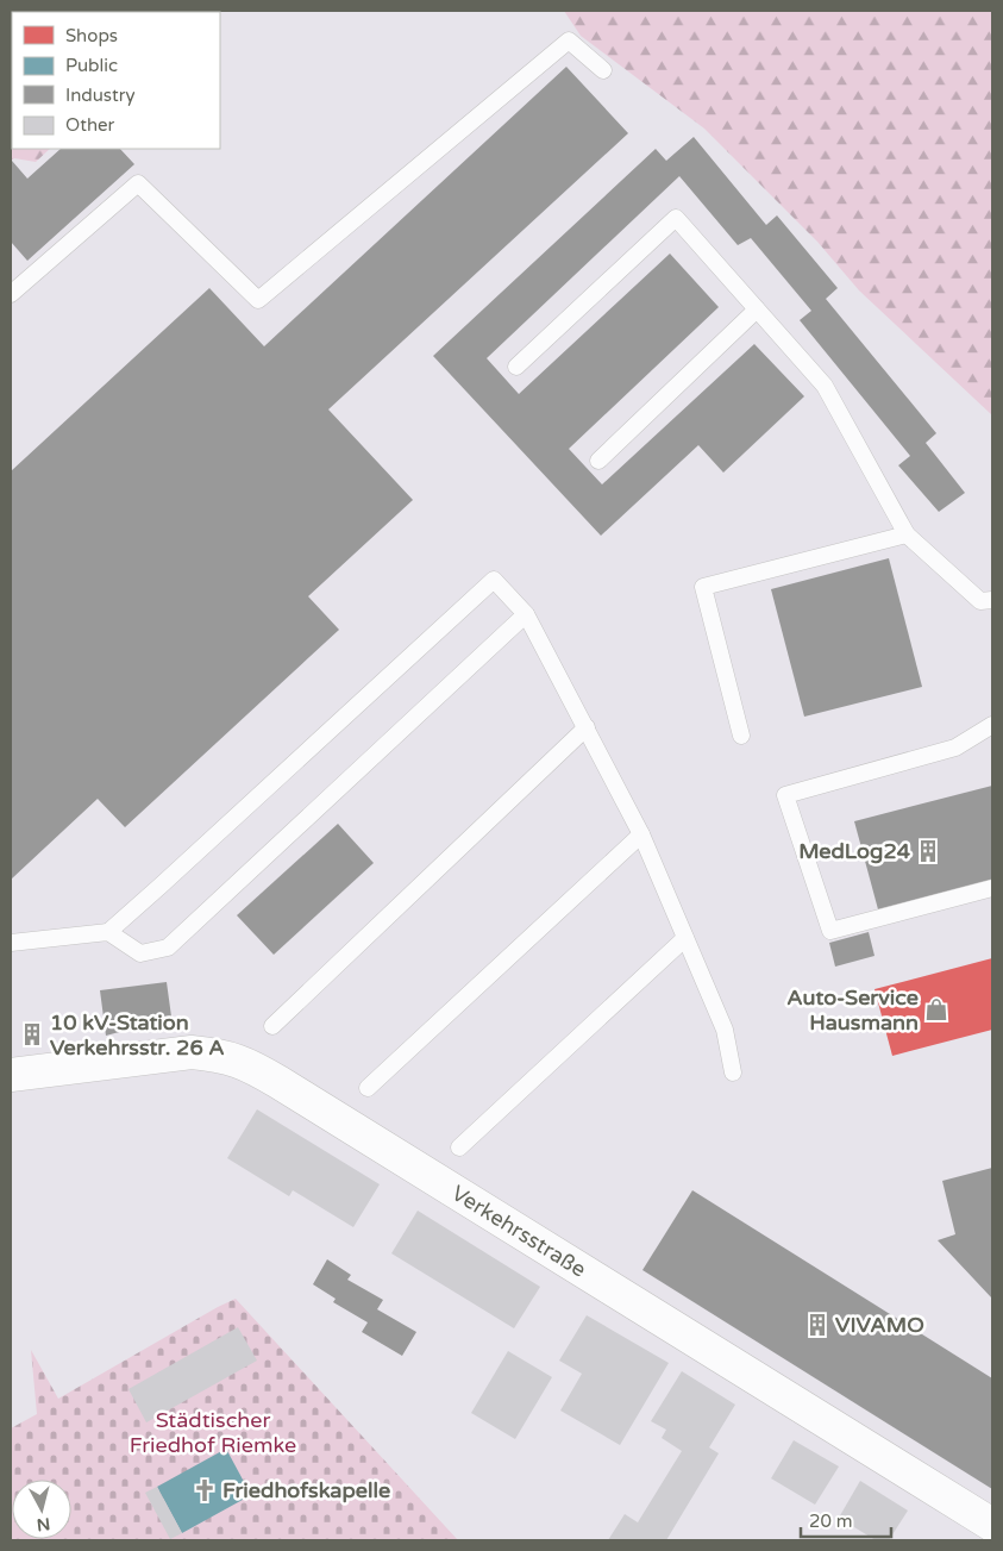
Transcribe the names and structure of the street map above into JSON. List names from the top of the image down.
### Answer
{
  "streets": {
    "street": ["Verkehrsstraße"]
  },
  "parks": ["Städtischer Friedhof Riemke"],
  "places": {
    "building": ["MedLog24", "10 kV-Station Verkehrsstr. 26 A", "VIVAMO"],
    "shop": ["Auto-Service Hausmann"],
    "church": ["Friedhofskapelle"]
  },
  "legend": [
    "Shops",
    "Public",
    "Industry",
    "Other"
  ],
  "scale_bar": "20 m",
  "north": "bottom"
}
